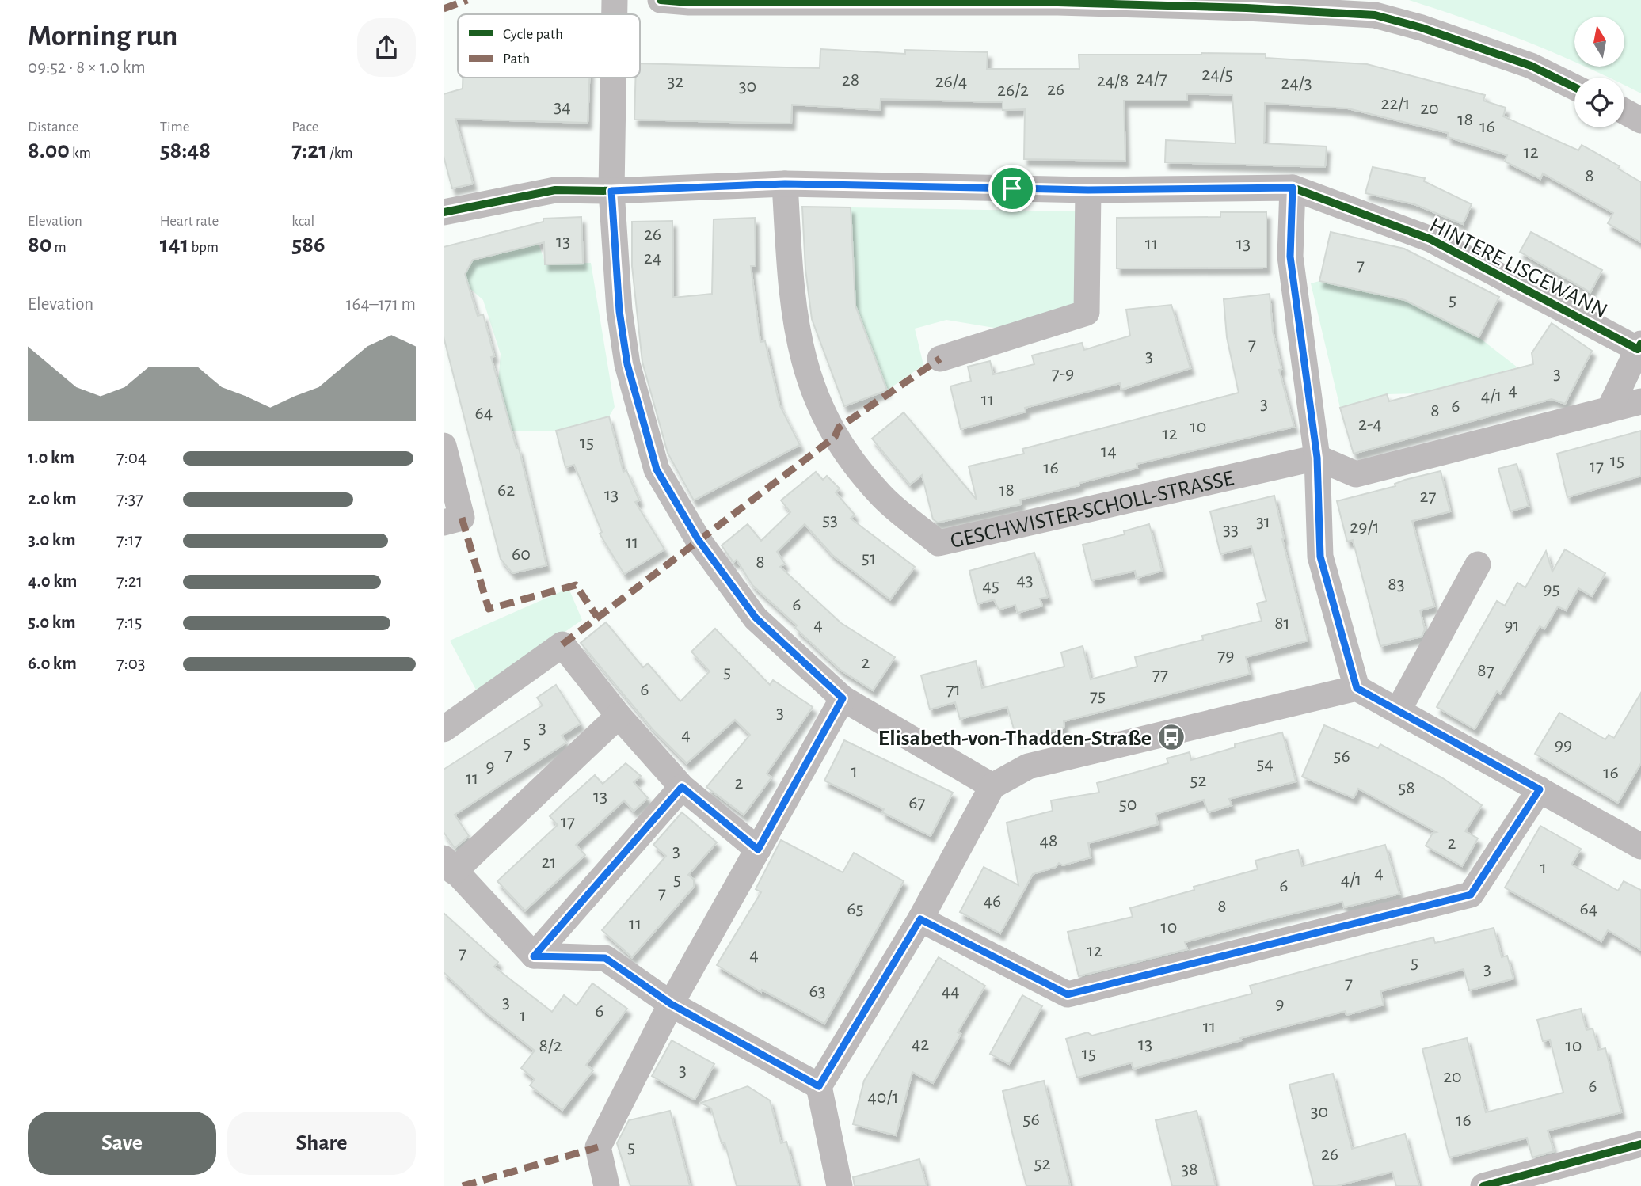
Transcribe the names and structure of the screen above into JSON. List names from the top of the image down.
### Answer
{
  "streets": {
    "street": ["HINTERE LISGEWANN", "GESCHWISTER-SCHOLL-STRASSE"]
  },
  "crossings": [
    ["HINTERE LISGEWANN", "GESCHWISTER-SCHOLL-STRASSE"]
  ],
  "places": {
    "bus stop": ["Elisabeth-von-Thadden-Straße"]
  },
  "house_numbers": [
    "24/5",
    "24/7",
    "28",
    "24/8",
    "32",
    "26/4",
    "24/3",
    "30",
    "26",
    "26/2",
    "22/1",
    "34",
    "20",
    "18",
    "16",
    "12",
    "8",
    "26",
    "13",
    "11",
    "13",
    "24",
    "7",
    "5",
    "7",
    "3",
    "7-9",
    "3",
    "4",
    "4/1",
    "11",
    "3",
    "6",
    "8",
    "64",
    "2-4",
    "10",
    "12",
    "15",
    "14",
    "15",
    "17",
    "16",
    "62",
    "18",
    "13",
    "27",
    "53",
    "31",
    "29/1",
    "33",
    "11",
    "60",
    "51",
    "8",
    "43",
    "83",
    "45",
    "95",
    "6",
    "81",
    "4",
    "91",
    "79",
    "2",
    "87",
    "5",
    "77",
    "6",
    "71",
    "75",
    "3",
    "3",
    "4",
    "5",
    "99",
    "7",
    "56",
    "54",
    "9",
    "1",
    "16",
    "11",
    "52",
    "2",
    "58",
    "13",
    "67",
    "50",
    "17",
    "48",
    "2",
    "3",
    "21",
    "1",
    "4",
    "5",
    "4/1",
    "6",
    "7",
    "46",
    "8",
    "65",
    "64",
    "11",
    "10",
    "12",
    "7",
    "4",
    "5",
    "3",
    "7",
    "63",
    "44",
    "3",
    "9",
    "6",
    "1",
    "11",
    "42",
    "13",
    "8/2",
    "10",
    "15",
    "3",
    "20",
    "6",
    "40/1",
    "30",
    "56",
    "16",
    "5",
    "26",
    "52",
    "38"
  ],
  "legend": ["Cycle path", "Path"],
  "north": "top",
  "page": {
    "heading": ["Morning run", "09:52 · 8 × 1.0 km"],
    "stats": [
      ["Distance", "8.00 km"],
      ["Time", "58:48"],
      ["Pace", "7:21 /km"],
      ["Elevation", "80 m"],
      ["Heart rate", "141 bpm"],
      ["kcal", "586"]
    ],
    "chart": ["Elevation", "164–171 m"],
    "list": [
      {
        "name": "1.0 km",
        "note": "7:04"
      },
      {
        "name": "2.0 km",
        "note": "7:37"
      },
      {
        "name": "3.0 km",
        "note": "7:17"
      },
      {
        "name": "4.0 km",
        "note": "7:21"
      },
      {
        "name": "5.0 km",
        "note": "7:15"
      },
      {
        "name": "6.0 km",
        "note": "7:03"
      }
    ],
    "buttons": ["Save", "Share"]
  }
}
